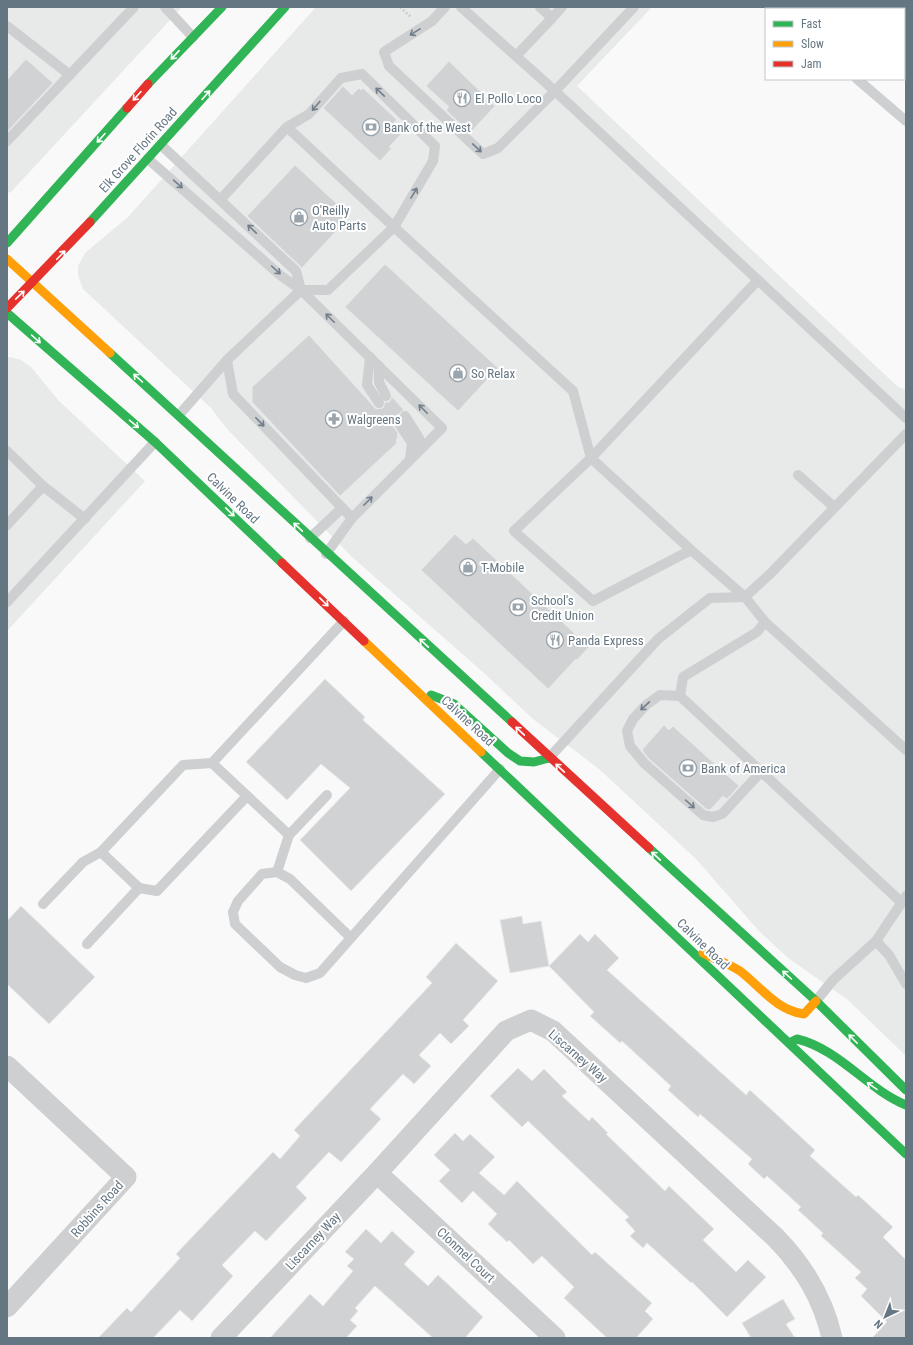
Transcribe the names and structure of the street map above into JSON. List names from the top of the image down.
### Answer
{
  "streets": {
    "main road": ["Elk Grove Florin Road", "Calvine Road"],
    "street": ["Liscarney Way", "Robbins Road", "Clonmel Court"]
  },
  "crossings": [
    ["Elk Grove Florin Road", "Calvine Road"],
    ["Liscarney Way", "Clonmel Court"]
  ],
  "places": {
    "restaurant": ["El Pollo Loco", "Panda Express"],
    "bank": ["Bank of the West", "School's Credit Union", "Bank of America"],
    "shop": ["O'Reilly Auto Parts", "So Relax", "T-Mobile"],
    "pharmacy": ["Walgreens"]
  },
  "legend": ["Fast", "Slow", "Jam"],
  "north": "bottom left"
}
